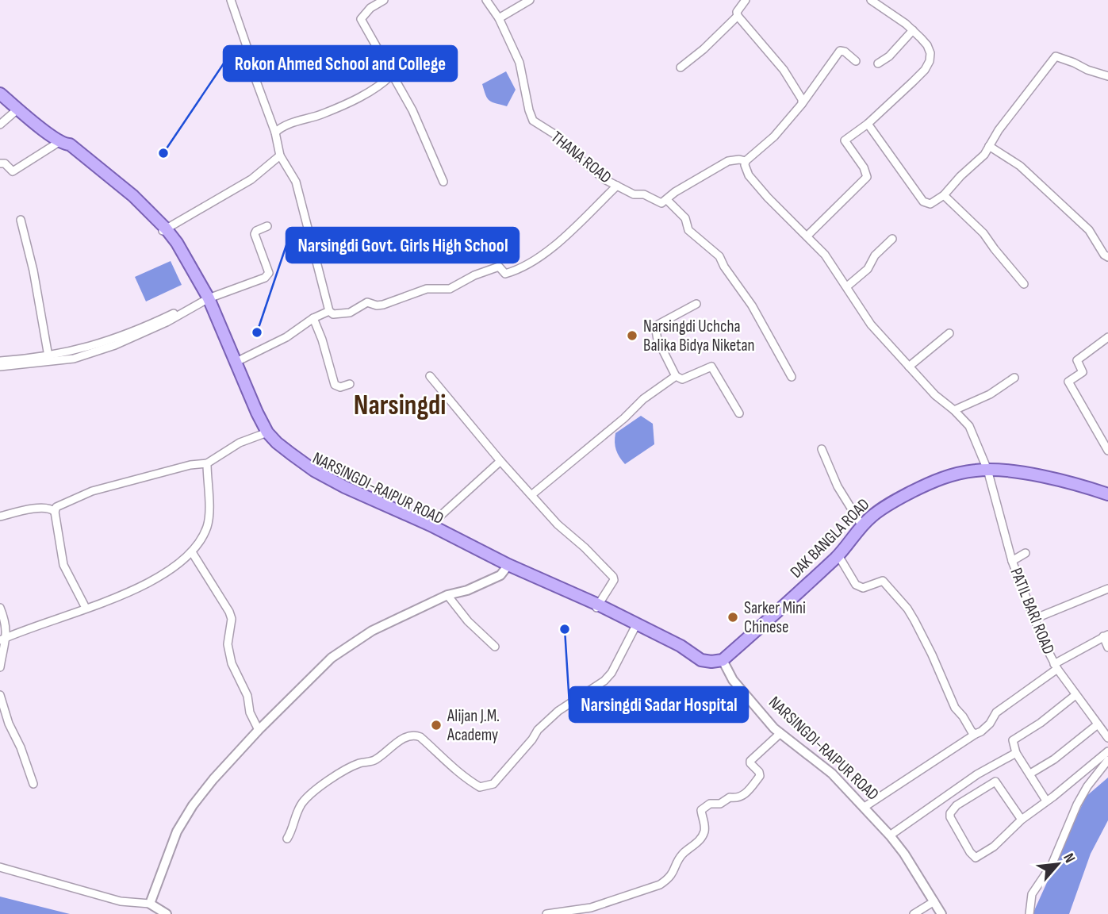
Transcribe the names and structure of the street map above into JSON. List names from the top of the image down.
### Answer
{
  "streets": {
    "main road": ["NARSINGDI-RAIPUR ROAD", "DAK BANGLA ROAD"],
    "street": ["THANA ROAD", "PATIL BARI ROAD"]
  },
  "crossings": [
    ["NARSINGDI-RAIPUR ROAD", "DAK BANGLA ROAD"],
    ["DAK BANGLA ROAD", "PATIL BARI ROAD"]
  ],
  "districts": ["Narsingdi"],
  "places": [
    "Rokon Ahmed School and College",
    "Narsingdi Govt. Girls High School",
    "Narsingdi Uchcha Balika Bidya Niketan",
    "Sarker Mini Chinese",
    "Narsingdi Sadar Hospital",
    "Alijan J.M. Academy"
  ],
  "north": "top right"
}
